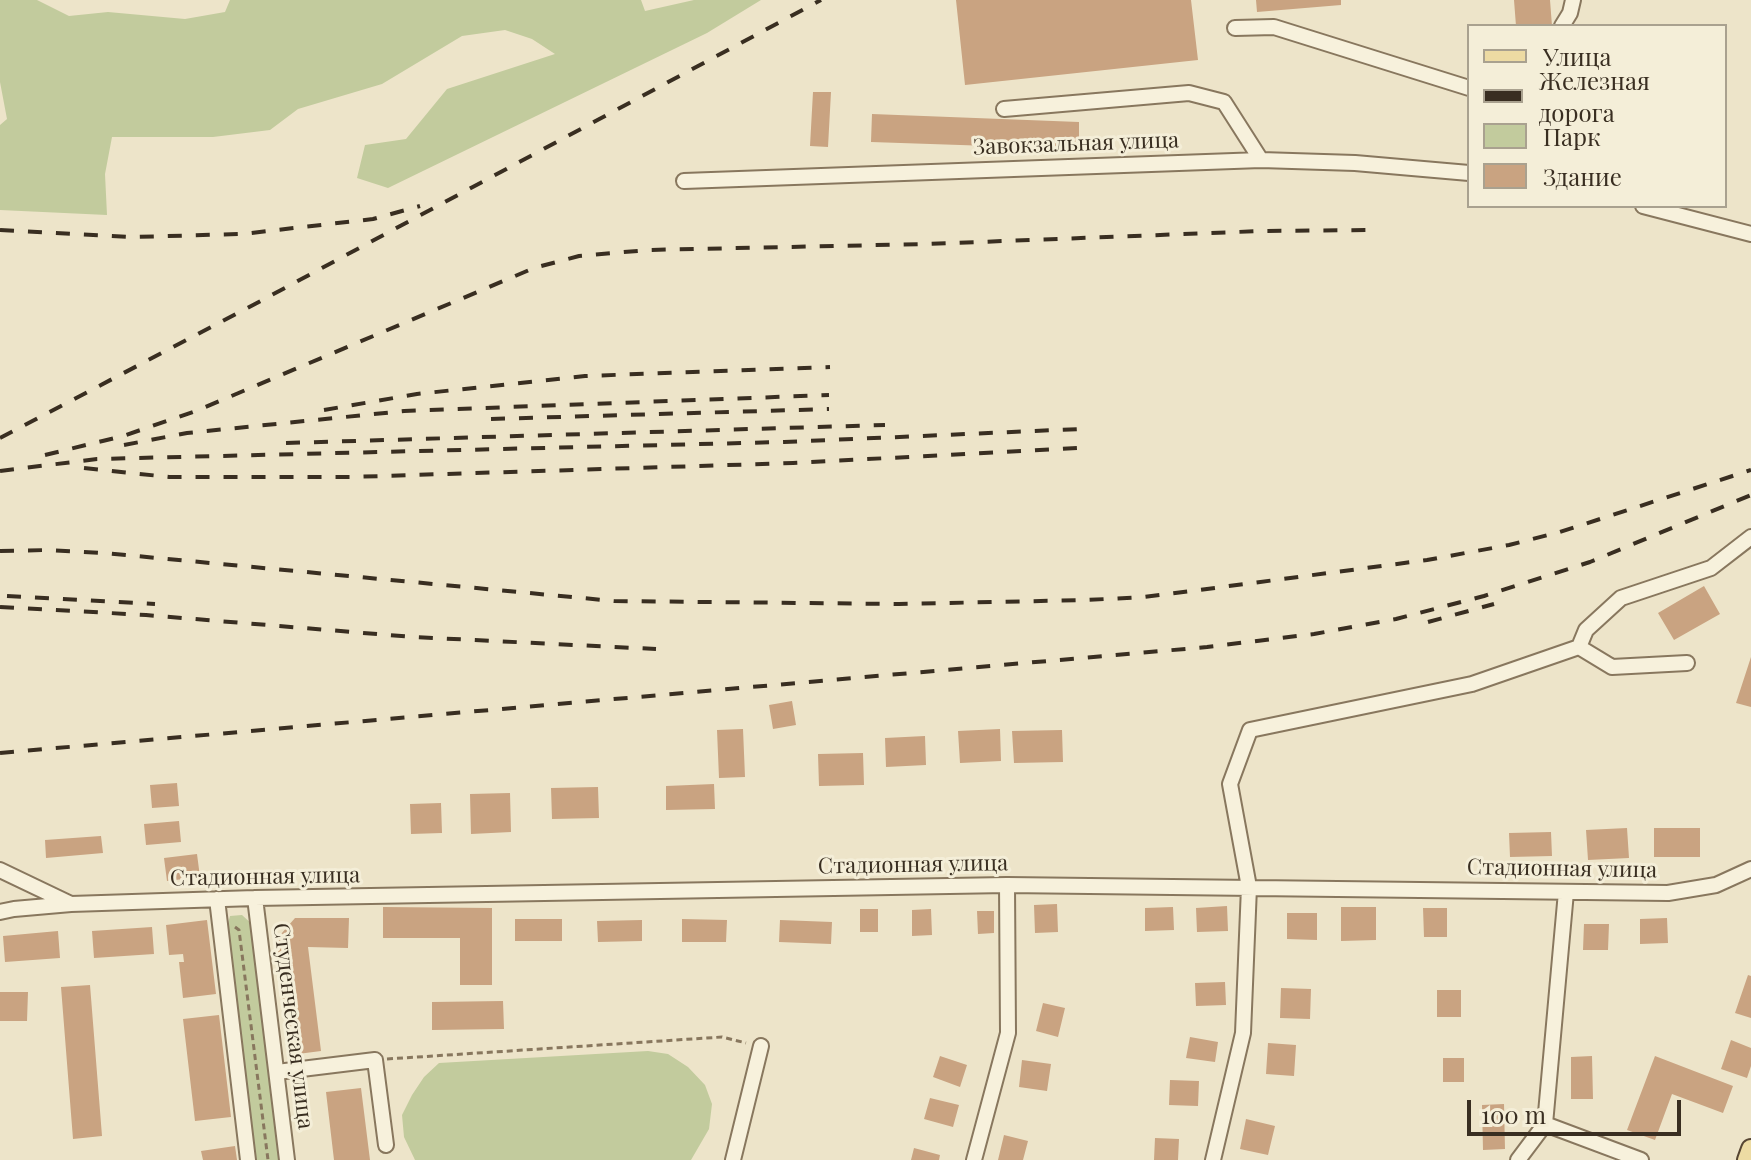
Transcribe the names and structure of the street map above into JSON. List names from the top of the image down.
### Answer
{
  "streets": {
    "street": ["Завокзальная улица", "Стадионная улица", "Студенческая улица"]
  },
  "crossings": [
    ["Стадионная улица", "Студенческая улица"]
  ],
  "legend": [
    "Улица",
    "Железная дорога",
    "Парк",
    "Здание"
  ],
  "scale_bar": "100 m"
}
